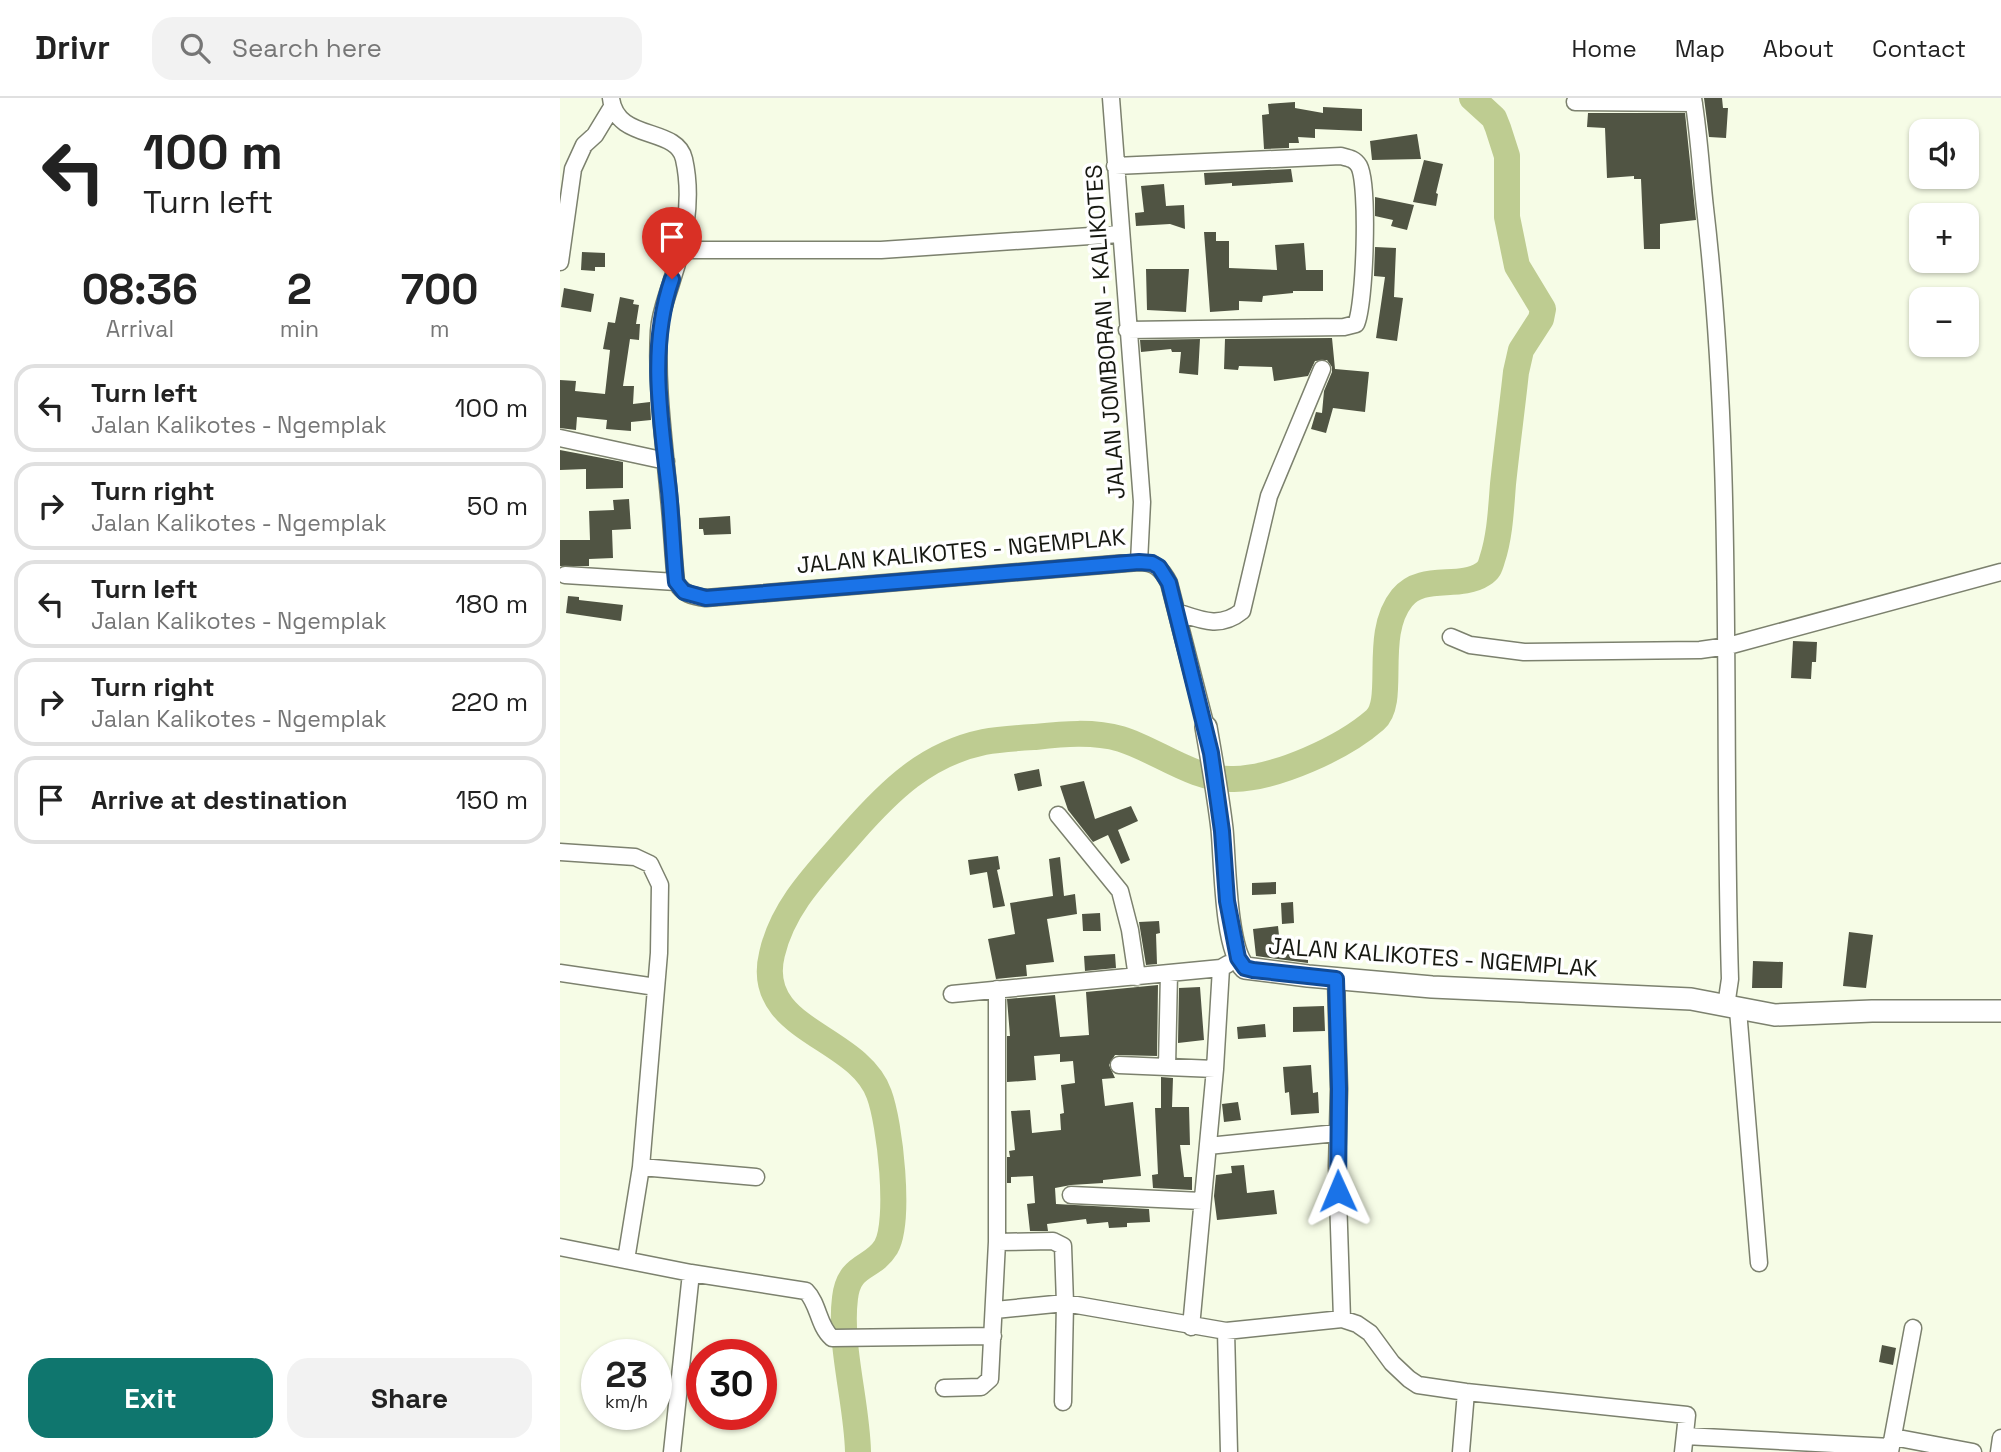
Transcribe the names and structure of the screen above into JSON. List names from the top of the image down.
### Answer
{
  "streets": {
    "main road": ["JALAN KALIKOTES - NGEMPLAK"],
    "street": ["JALAN JOMBORAN - KALIKOTES"]
  },
  "crossings": [
    ["JALAN JOMBORAN - KALIKOTES", "JALAN KALIKOTES - NGEMPLAK"]
  ],
  "page": {
    "header": "Drivr",
    "search": "Search here",
    "nav": [
      "Home",
      "Map",
      "About",
      "Contact"
    ],
    "turn": ["100 m", "Turn left"],
    "map_buttons": ["+", "−"],
    "eta": [
      "08:36",
      "Arrival",
      "2",
      "min",
      "700",
      "m"
    ],
    "list": [
      {
        "name": "Turn left",
        "note": "Jalan Kalikotes - Ngemplak",
        "value": "100 m"
      },
      {
        "name": "Turn right",
        "note": "Jalan Kalikotes - Ngemplak",
        "value": "50 m"
      },
      {
        "name": "Turn left",
        "note": "Jalan Kalikotes - Ngemplak",
        "value": "180 m"
      },
      {
        "name": "Turn right",
        "note": "Jalan Kalikotes - Ngemplak",
        "value": "220 m"
      },
      {
        "name": "Arrive at destination",
        "value": "150 m"
      }
    ],
    "speed": "23 km/h",
    "limit": "30",
    "buttons": ["Exit", "Share"]
  }
}
